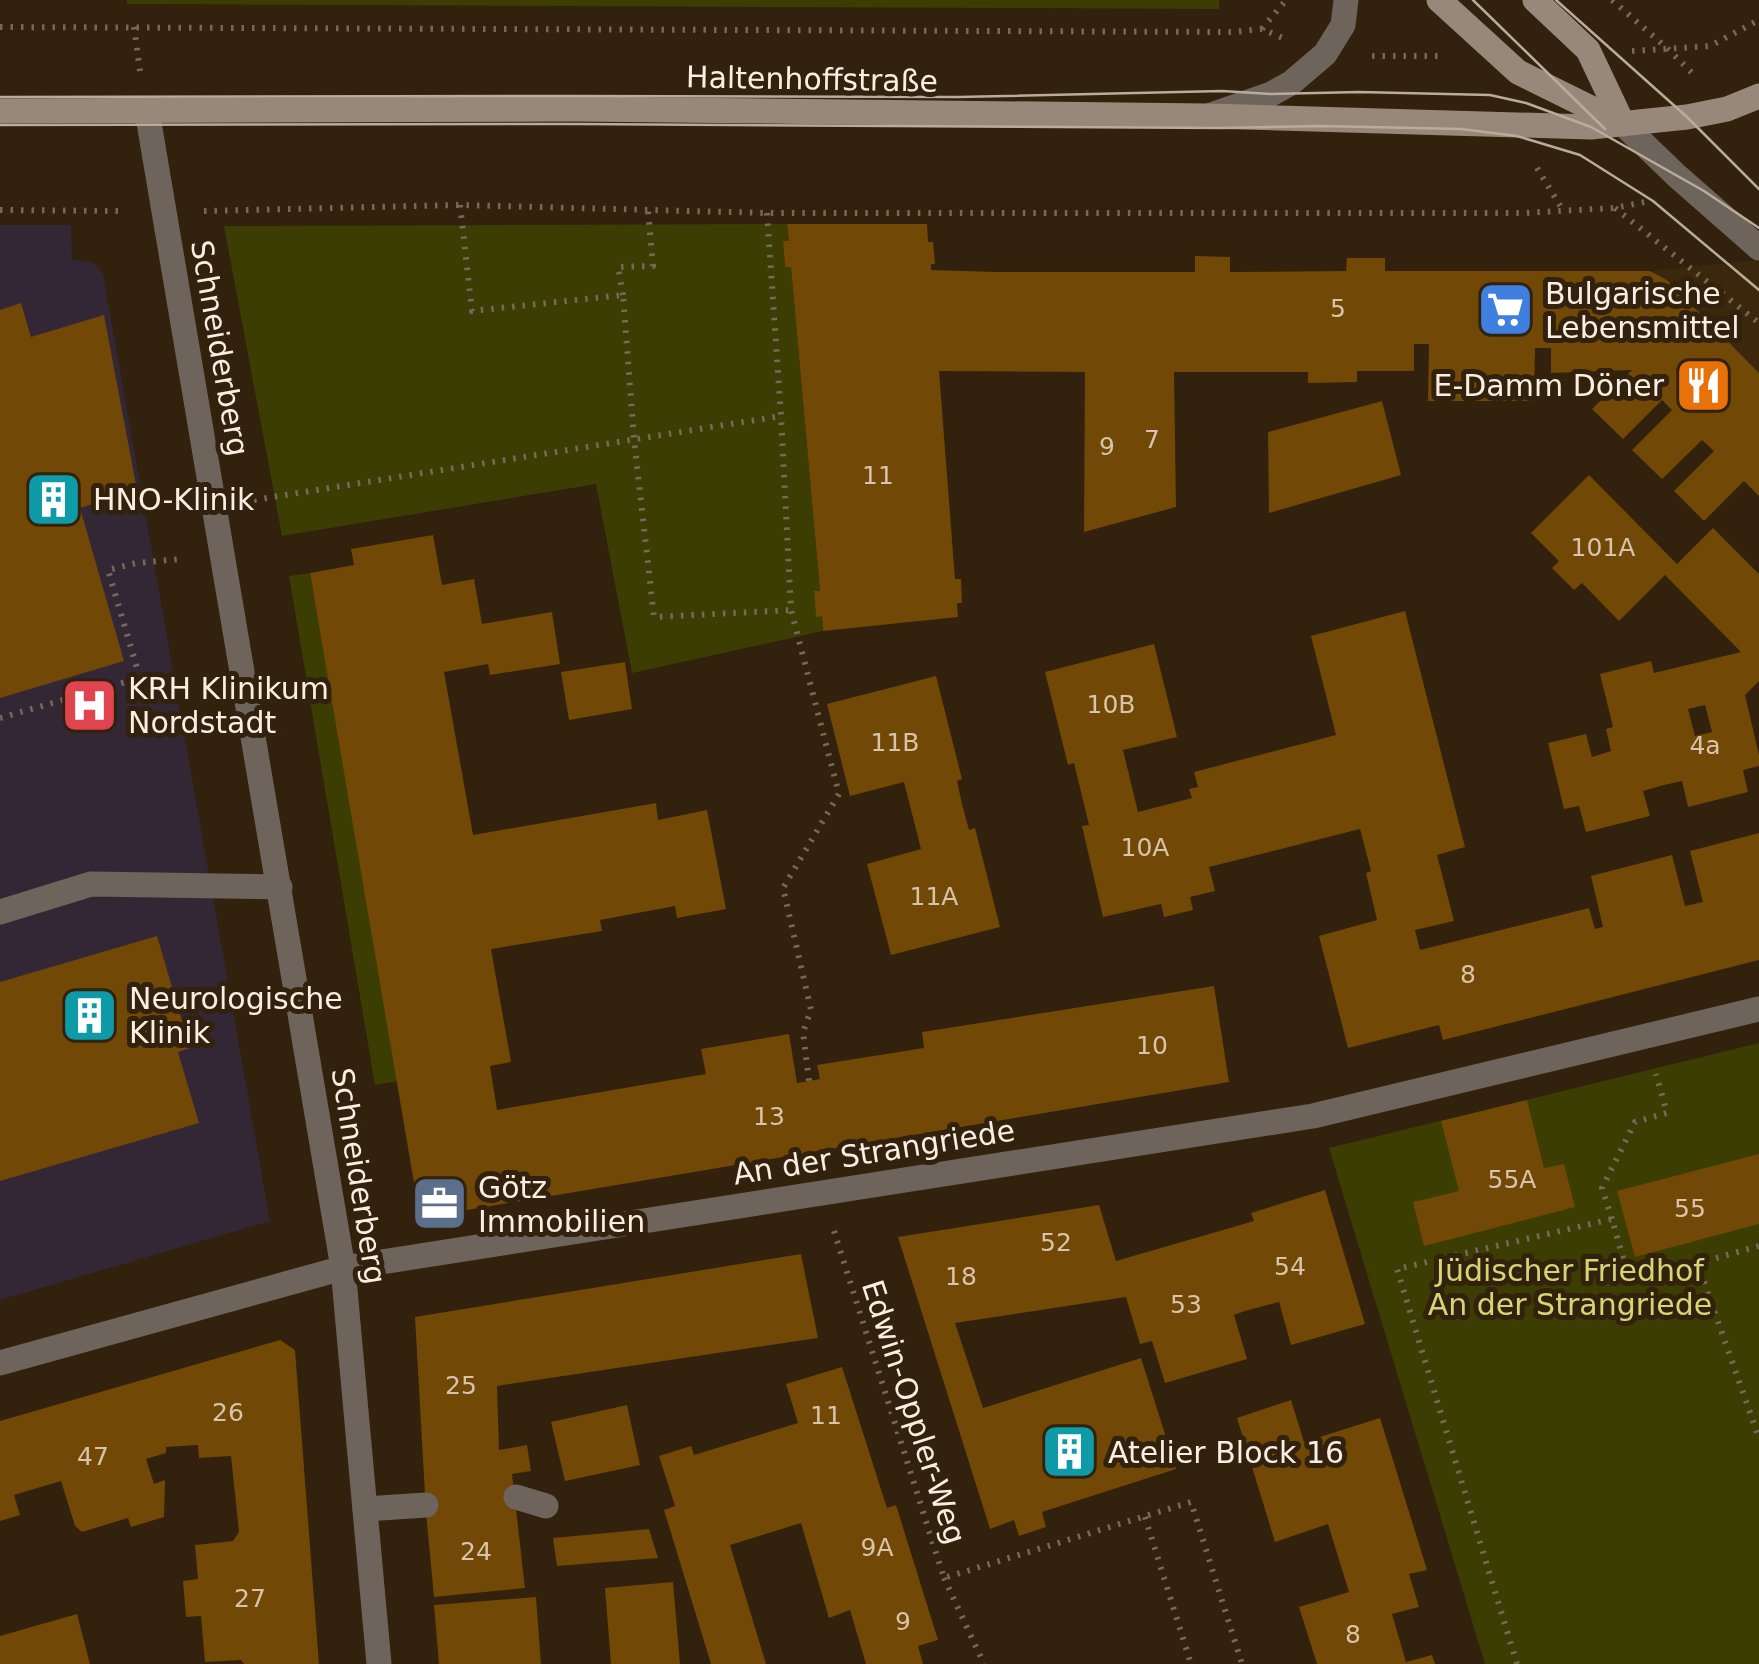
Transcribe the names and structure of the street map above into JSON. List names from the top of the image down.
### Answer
{
  "streets": {
    "street": ["Haltenhoffstraße", "Schneiderberg", "An der Strangriede"],
    "path": ["Edwin-Oppler-Weg"]
  },
  "crossings": [
    ["Haltenhoffstraße", "Schneiderberg"],
    ["Schneiderberg", "An der Strangriede"],
    ["An der Strangriede", "Edwin-Oppler-Weg"]
  ],
  "parks": ["Jüdischer Friedhof An der Strangriede"],
  "places": {
    "supermarket": ["Bulgarische Lebensmittel"],
    "restaurant": ["E-Damm Döner"],
    "building": ["HNO-Klinik", "Neurologische Klinik", "Atelier Block 16"],
    "hospital": ["KRH Klinikum Nordstadt"],
    "office": ["Götz Immobilien"]
  },
  "house_numbers": [
    "5",
    "7",
    "9",
    "11",
    "101A",
    "10B",
    "11B",
    "4a",
    "10A",
    "11A",
    "8",
    "10",
    "13",
    "55A",
    "55",
    "52",
    "54",
    "18",
    "53",
    "25",
    "26",
    "11",
    "47",
    "9A",
    "24",
    "27",
    "9",
    "8"
  ]
}
